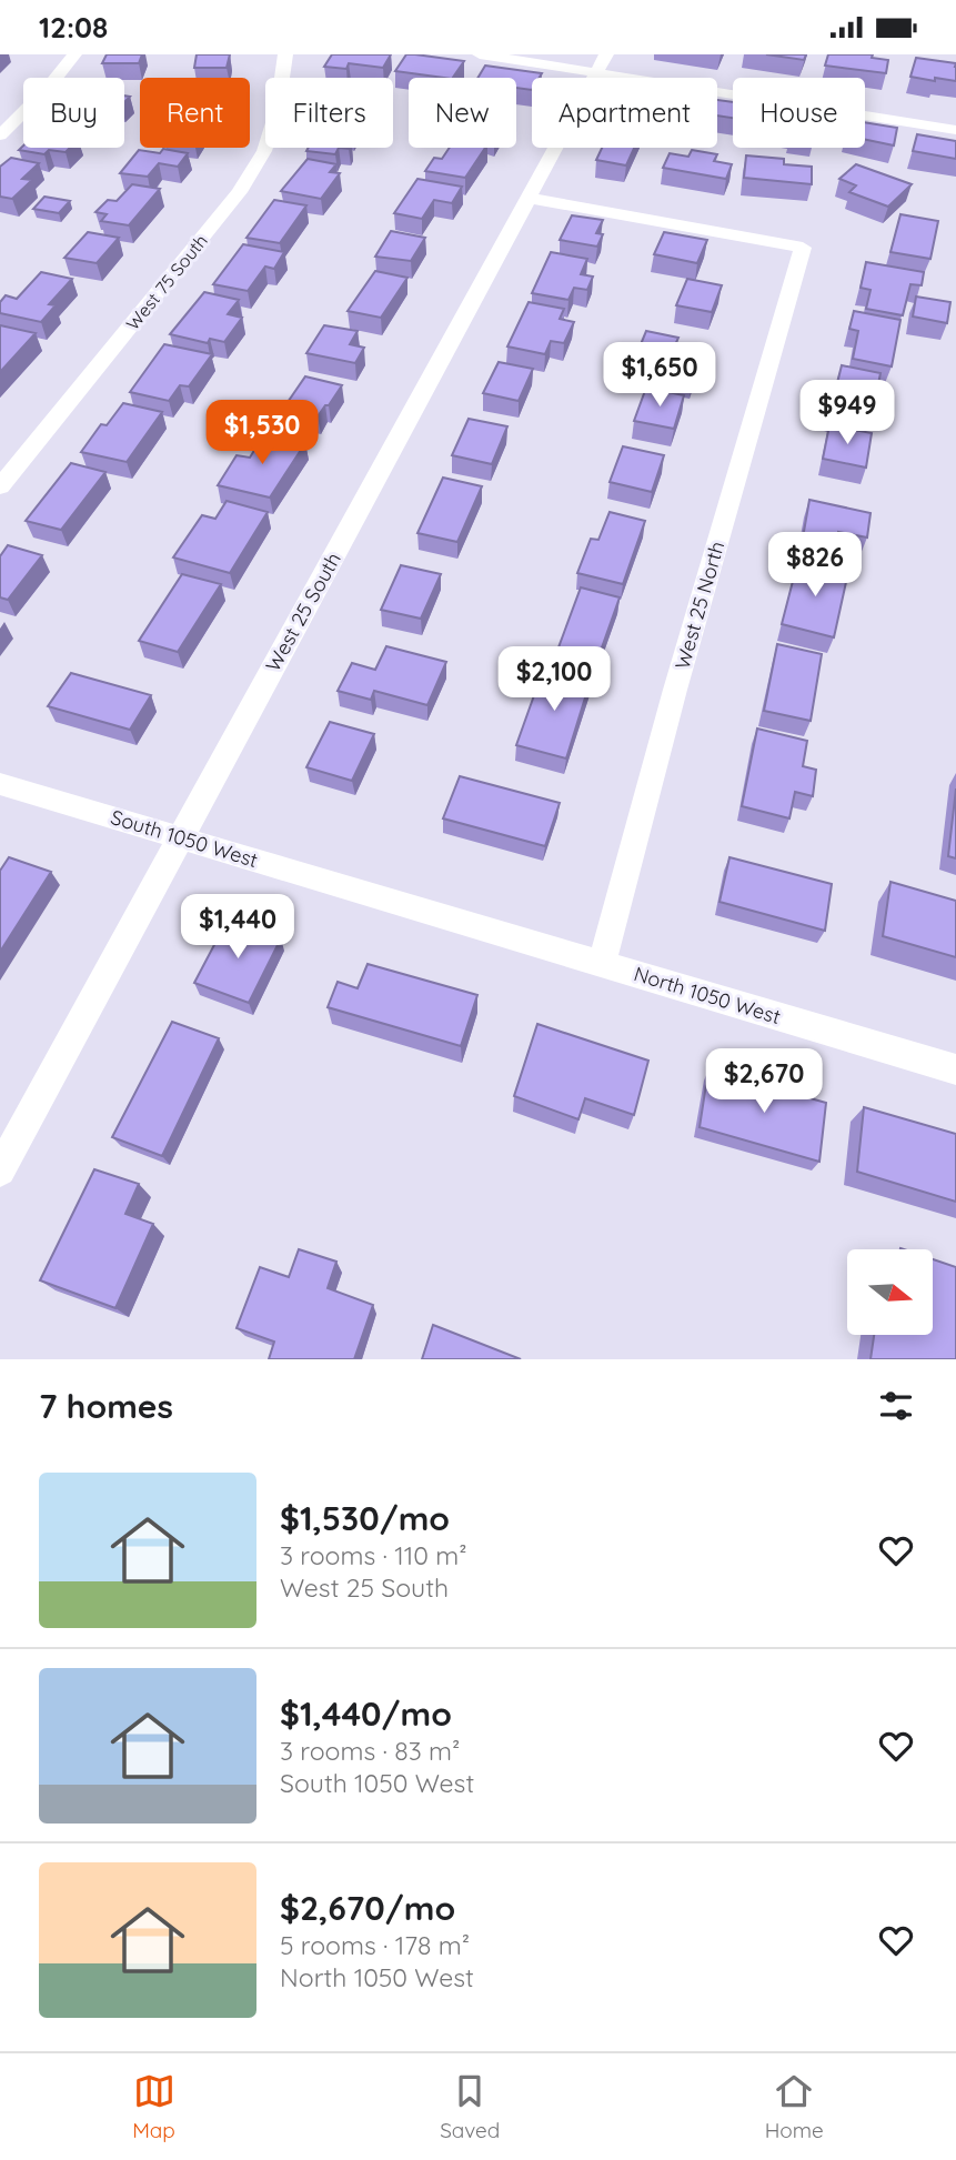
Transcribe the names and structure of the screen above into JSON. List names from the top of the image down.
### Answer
{
  "streets": {
    "street": [
      "West 75 South",
      "West 25 North",
      "West 25 South",
      "South 1050 West",
      "North 1050 West"
    ]
  },
  "crossings": [
    ["West 25 North", "West 25 South"],
    ["West 25 North", "North 1050 West"],
    ["West 25 South", "South 1050 West"],
    ["South 1050 West", "North 1050 West"]
  ],
  "north": "right",
  "page": {
    "status": "12:08",
    "chip": [
      "Buy",
      "Rent",
      "Filters",
      "New",
      "Apartment",
      "House"
    ],
    "price": [
      "$1,650",
      "$949",
      "$1,530",
      "$826",
      "$2,100",
      "$1,440",
      "$2,670"
    ],
    "heading": "7 homes",
    "list": [
      {
        "name": "$1,530/mo",
        "note": "3 rooms · 110 m² · West 25 South"
      },
      {
        "name": "$1,440/mo",
        "note": "3 rooms · 83 m² · South 1050 West"
      },
      {
        "name": "$2,670/mo",
        "note": "5 rooms · 178 m² · North 1050 West"
      }
    ],
    "tabs": ["Map", "Saved", "Home"]
  }
}
